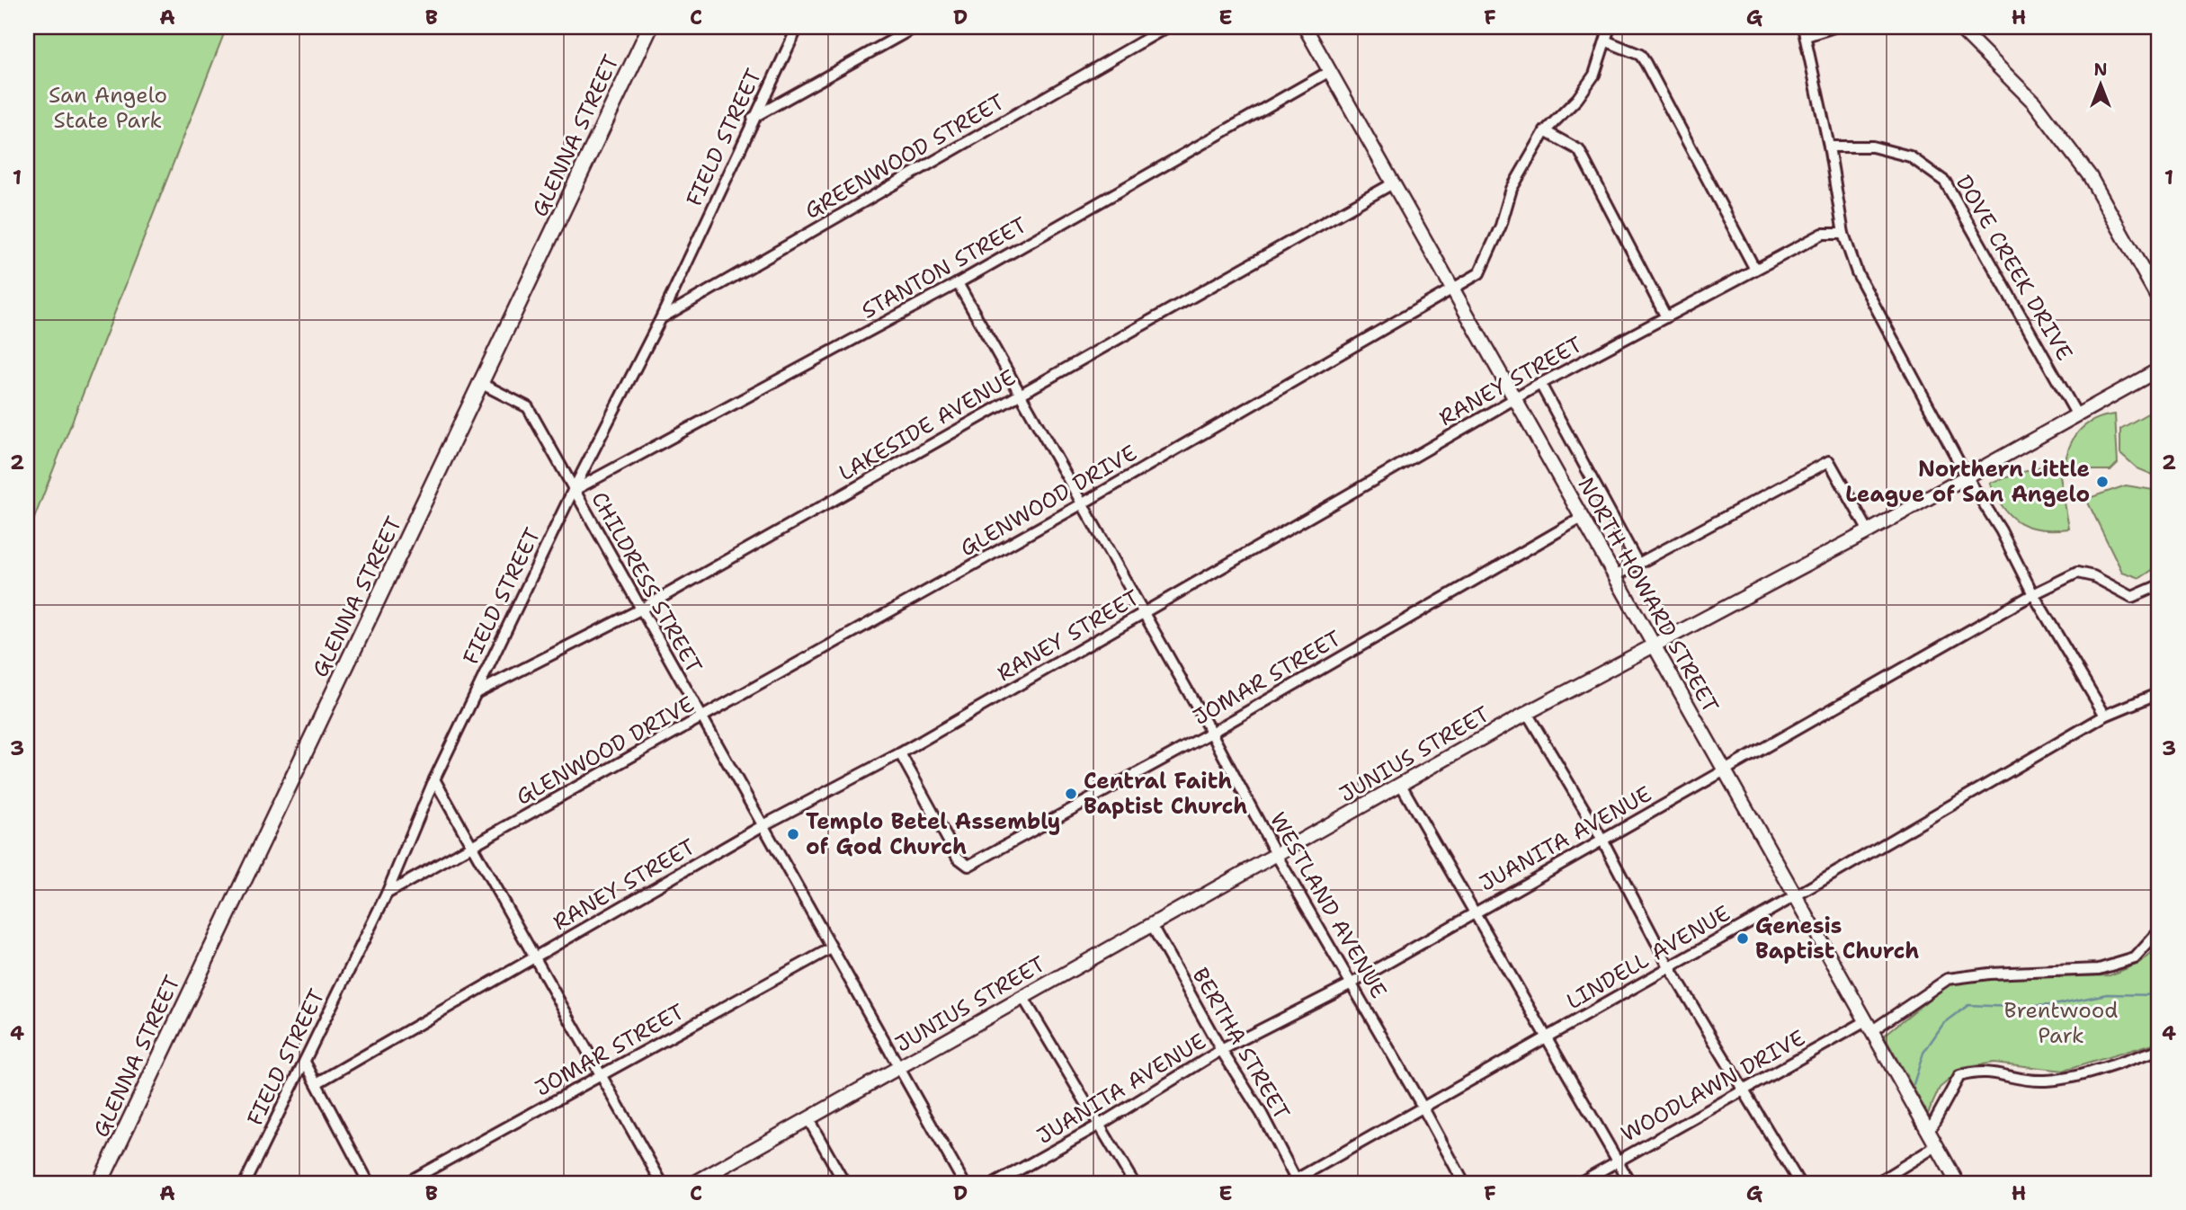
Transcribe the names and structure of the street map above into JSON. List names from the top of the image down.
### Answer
{
  "streets": {
    "main road": ["GLENNA STREET"],
    "street": [
      "FIELD STREET",
      "GREENWOOD STREET",
      "STANTON STREET",
      "DOVE CREEK DRIVE",
      "RANEY STREET",
      "LAKESIDE AVENUE",
      "GLENWOOD DRIVE",
      "CHILDRESS STREET",
      "NORTH HOWARD STREET",
      "JOMAR STREET",
      "JUNIUS STREET",
      "JUANITA AVENUE",
      "WESTLAND AVENUE",
      "LINDELL AVENUE",
      "BERTHA STREET",
      "WOODLAWN DRIVE"
    ]
  },
  "crossings": [
    ["GLENNA STREET", "CHILDRESS STREET"],
    ["FIELD STREET", "GREENWOOD STREET"],
    ["FIELD STREET", "STANTON STREET"],
    ["FIELD STREET", "LAKESIDE AVENUE"],
    ["FIELD STREET", "GLENWOOD DRIVE"],
    ["FIELD STREET", "CHILDRESS STREET"],
    ["STANTON STREET", "CHILDRESS STREET"],
    ["STANTON STREET", "NORTH HOWARD STREET"],
    ["STANTON STREET", "WESTLAND AVENUE"],
    ["DOVE CREEK DRIVE", "JUNIUS STREET"],
    ["RANEY STREET", "CHILDRESS STREET"],
    ["RANEY STREET", "NORTH HOWARD STREET"],
    ["RANEY STREET", "JOMAR STREET"],
    ["RANEY STREET", "WESTLAND AVENUE"],
    ["LAKESIDE AVENUE", "CHILDRESS STREET"],
    ["LAKESIDE AVENUE", "NORTH HOWARD STREET"],
    ["LAKESIDE AVENUE", "WESTLAND AVENUE"],
    ["GLENWOOD DRIVE", "CHILDRESS STREET"],
    ["GLENWOOD DRIVE", "NORTH HOWARD STREET"],
    ["GLENWOOD DRIVE", "WESTLAND AVENUE"],
    ["CHILDRESS STREET", "JOMAR STREET"],
    ["CHILDRESS STREET", "JUNIUS STREET"],
    ["NORTH HOWARD STREET", "JOMAR STREET"],
    ["NORTH HOWARD STREET", "JUNIUS STREET"],
    ["NORTH HOWARD STREET", "JUANITA AVENUE"],
    ["NORTH HOWARD STREET", "LINDELL AVENUE"],
    ["NORTH HOWARD STREET", "WOODLAWN DRIVE"],
    ["JOMAR STREET", "WESTLAND AVENUE"],
    ["JUNIUS STREET", "WESTLAND AVENUE"],
    ["JUNIUS STREET", "BERTHA STREET"],
    ["JUANITA AVENUE", "WESTLAND AVENUE"],
    ["JUANITA AVENUE", "BERTHA STREET"],
    ["WESTLAND AVENUE", "LINDELL AVENUE"],
    ["LINDELL AVENUE", "BERTHA STREET"]
  ],
  "parks": ["San Angelo State Park", "Brentwood Park"],
  "places": [
    "Northern Little League of San Angelo",
    "Central Faith Baptist Church",
    "Templo Betel Assembly of God Church",
    "Genesis Baptist Church"
  ],
  "north": "top",
  "grid": {
    "columns": [
      "A",
      "B",
      "C",
      "D",
      "E",
      "F",
      "G",
      "H"
    ],
    "rows": [
      "1",
      "2",
      "3",
      "4"
    ]
  }
}
